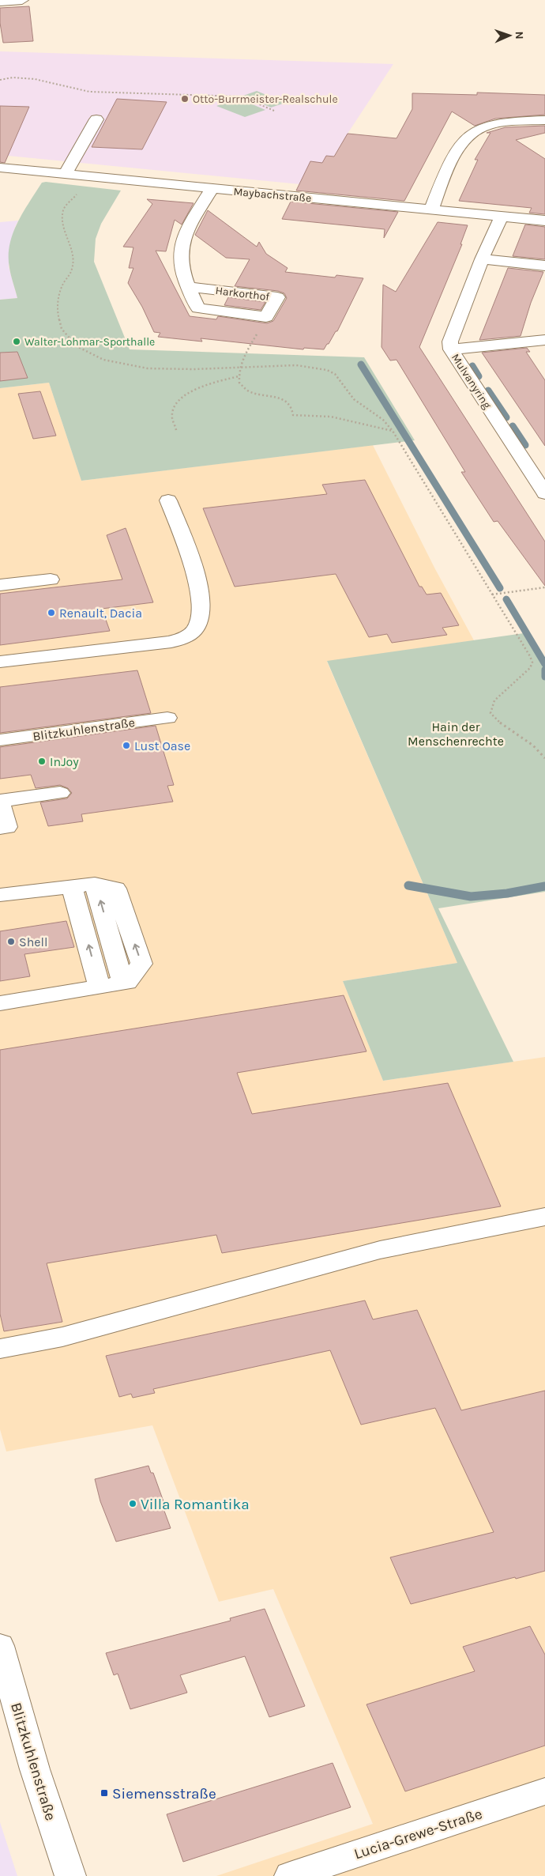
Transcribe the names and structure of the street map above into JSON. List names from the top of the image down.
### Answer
{
  "streets": {
    "street": [
      "Maybachstraße",
      "Harkorthof",
      "Mulvanyring",
      "Blitzkuhlenstraße",
      "Lucia-Grewe-Straße"
    ]
  },
  "crossings": [
    ["Maybachstraße", "Harkorthof"],
    ["Maybachstraße", "Mulvanyring"]
  ],
  "parks": ["Hain der Menschenrechte"],
  "places": {
    "other": [
      "Otto-Burrmeister-Realschule",
      "Walter-Lohmar-Sporthalle",
      "Renault, Dacia",
      "Lust Oase",
      "InJoy",
      "Shell",
      "Villa Romantika"
    ],
    "transit": ["Siemensstraße"]
  },
  "north": "right"
}
